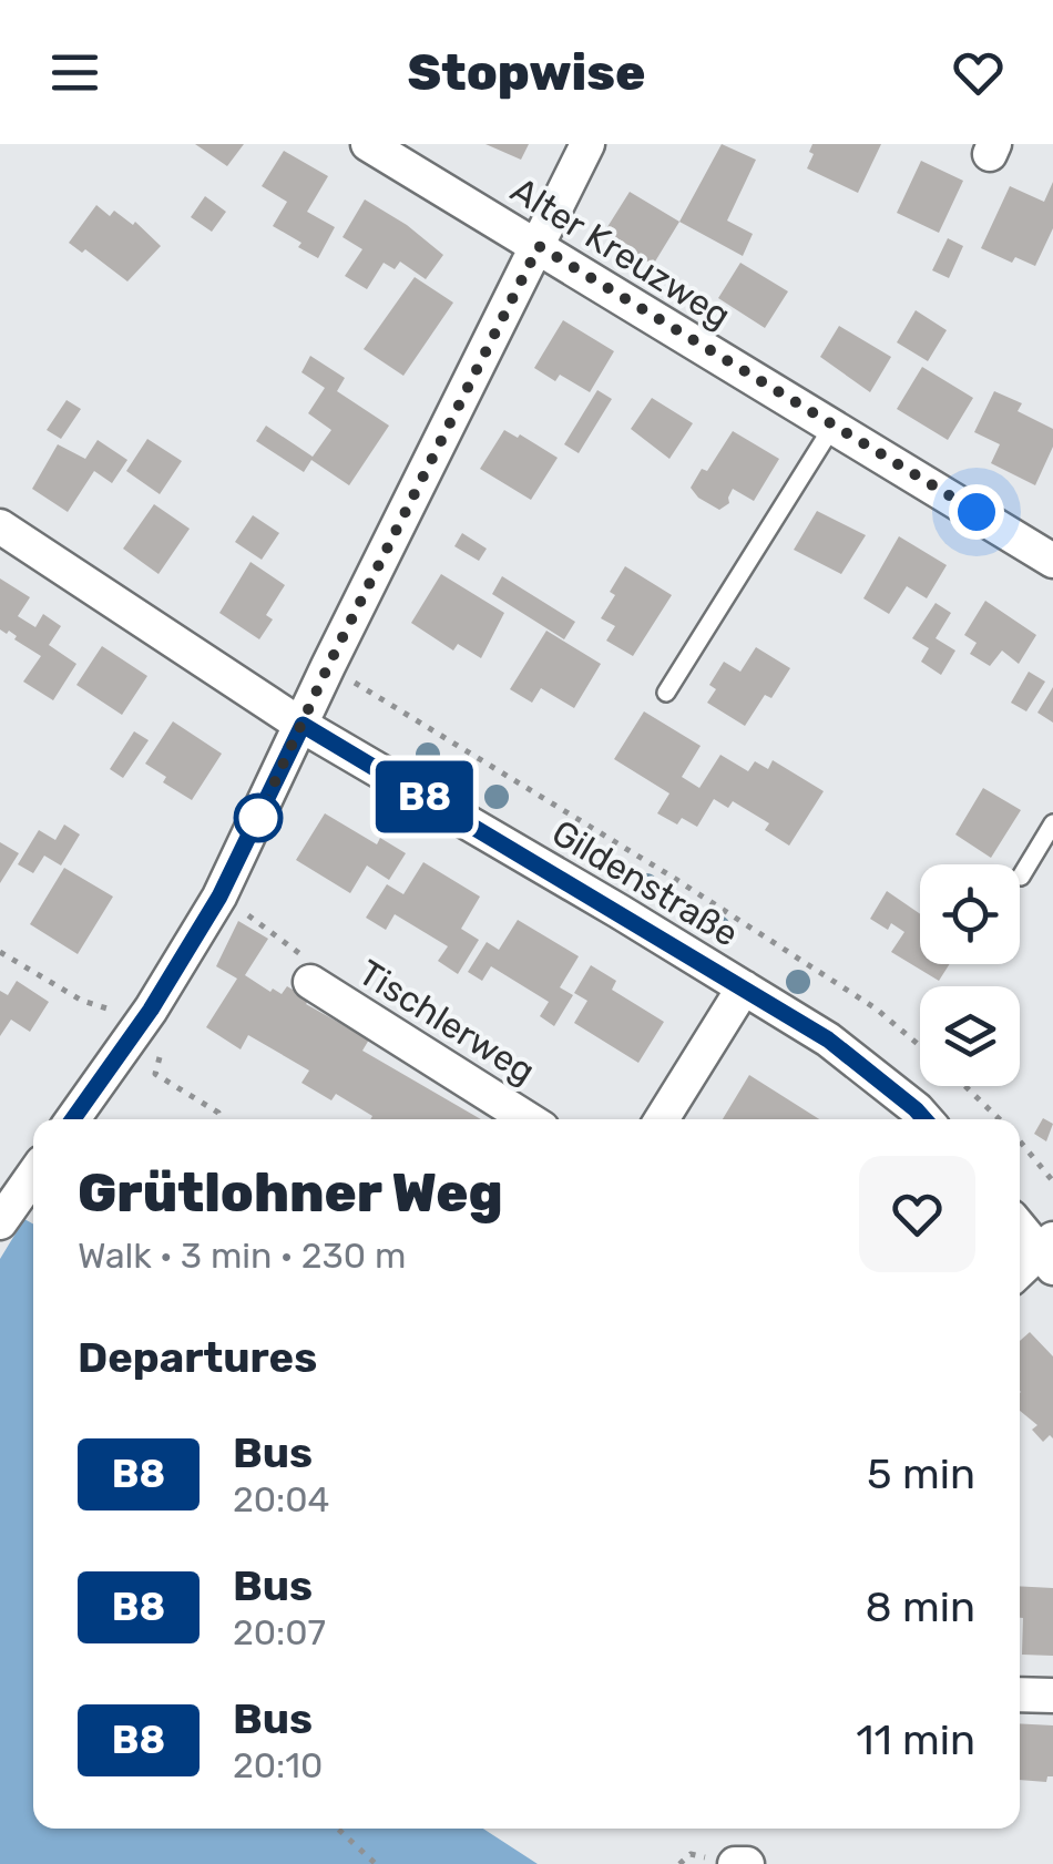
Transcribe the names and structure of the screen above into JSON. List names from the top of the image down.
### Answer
{
  "streets": {
    "street": ["Alter Kreuzweg", "Gildenstraße", "Tischlerweg"]
  },
  "lines": ["bus line B8"],
  "page": {
    "header": "Stopwise",
    "on_map": "B8",
    "heading": [
      ["Grütlohner Weg", "Walk · 3 min · 230 m"],
      "Departures"
    ],
    "list": [
      {
        "mark": "B8",
        "name": "Bus",
        "note": "20:04",
        "value": "5 min"
      },
      {
        "mark": "B8",
        "name": "Bus",
        "note": "20:07",
        "value": "8 min"
      },
      {
        "mark": "B8",
        "name": "Bus",
        "note": "20:10",
        "value": "11 min"
      }
    ]
  }
}
